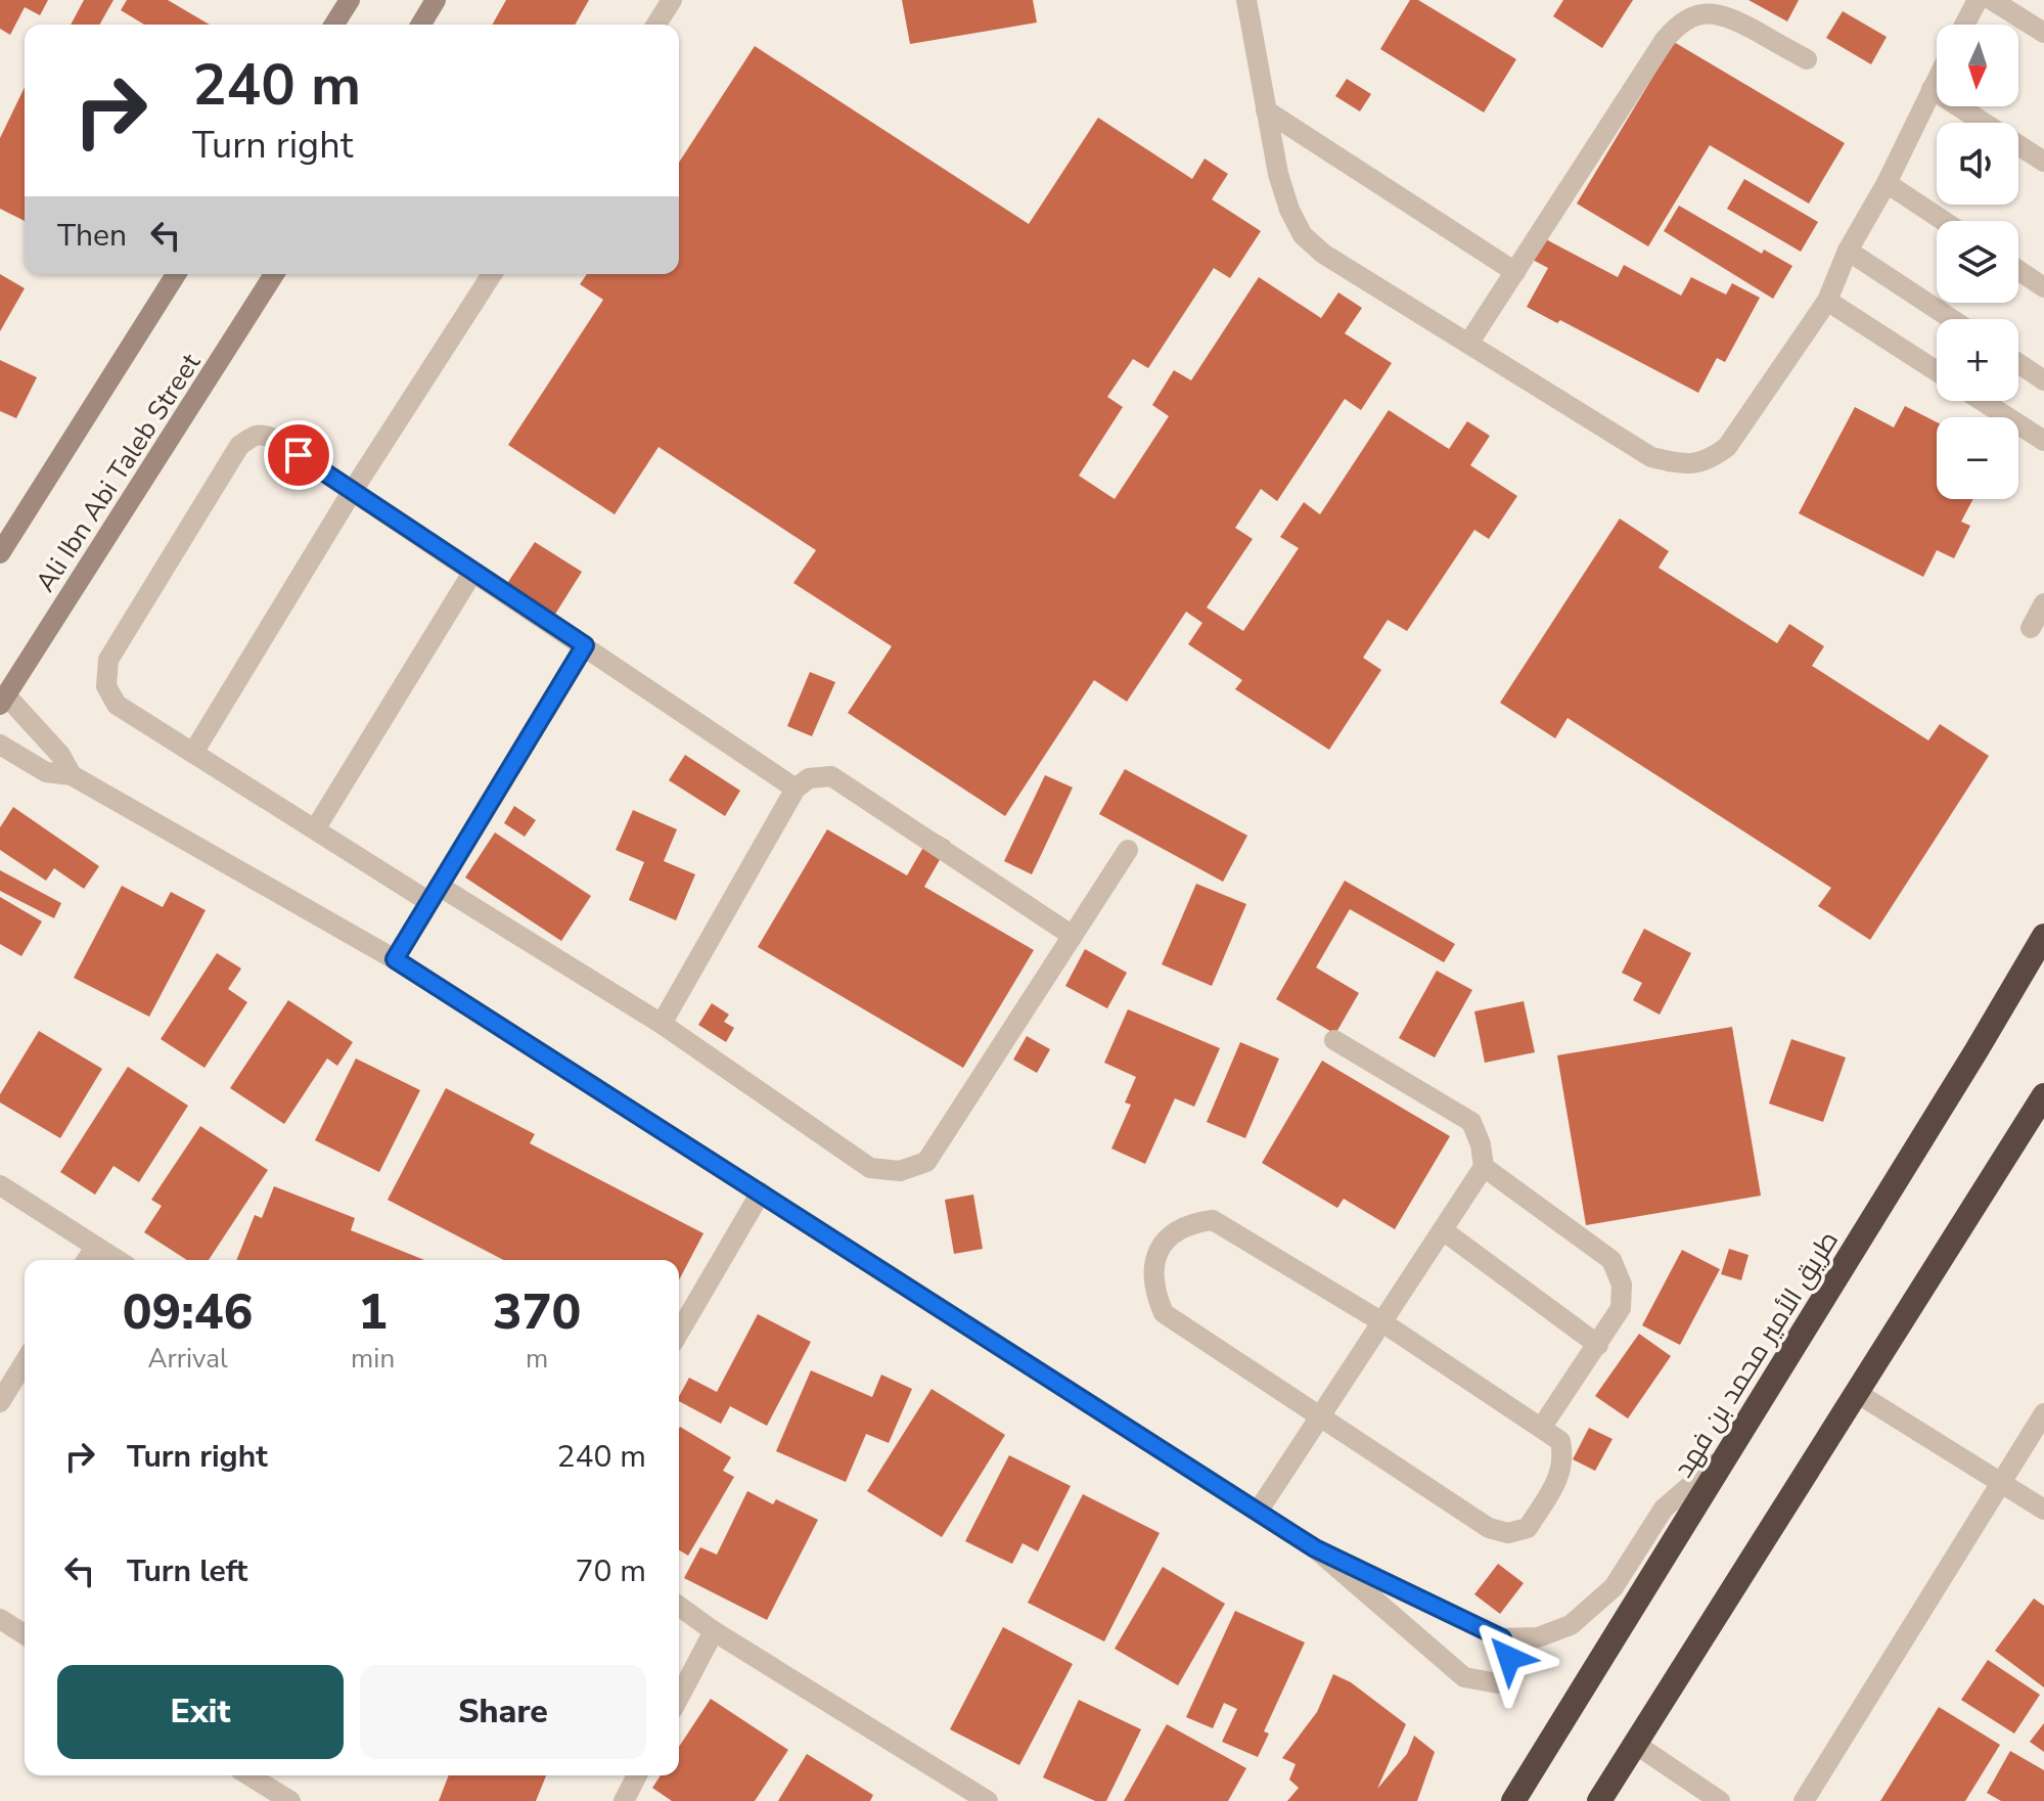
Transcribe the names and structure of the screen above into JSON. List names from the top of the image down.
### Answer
{
  "streets": {
    "highway": ["طريق الأمير محمد بن فهد"],
    "street": ["Ali Ibn Abi Taleb Street"]
  },
  "north": "bottom",
  "page": {
    "map_buttons": ["+", "−"],
    "turn": ["240 m", "Turn right"],
    "then": "Then",
    "eta": [
      "09:46",
      "Arrival",
      "1",
      "min",
      "370",
      "m"
    ],
    "list": [
      {
        "name": "Turn right",
        "value": "240 m"
      },
      {
        "name": "Turn left",
        "value": "70 m"
      }
    ],
    "buttons": ["Exit", "Share"]
  }
}
